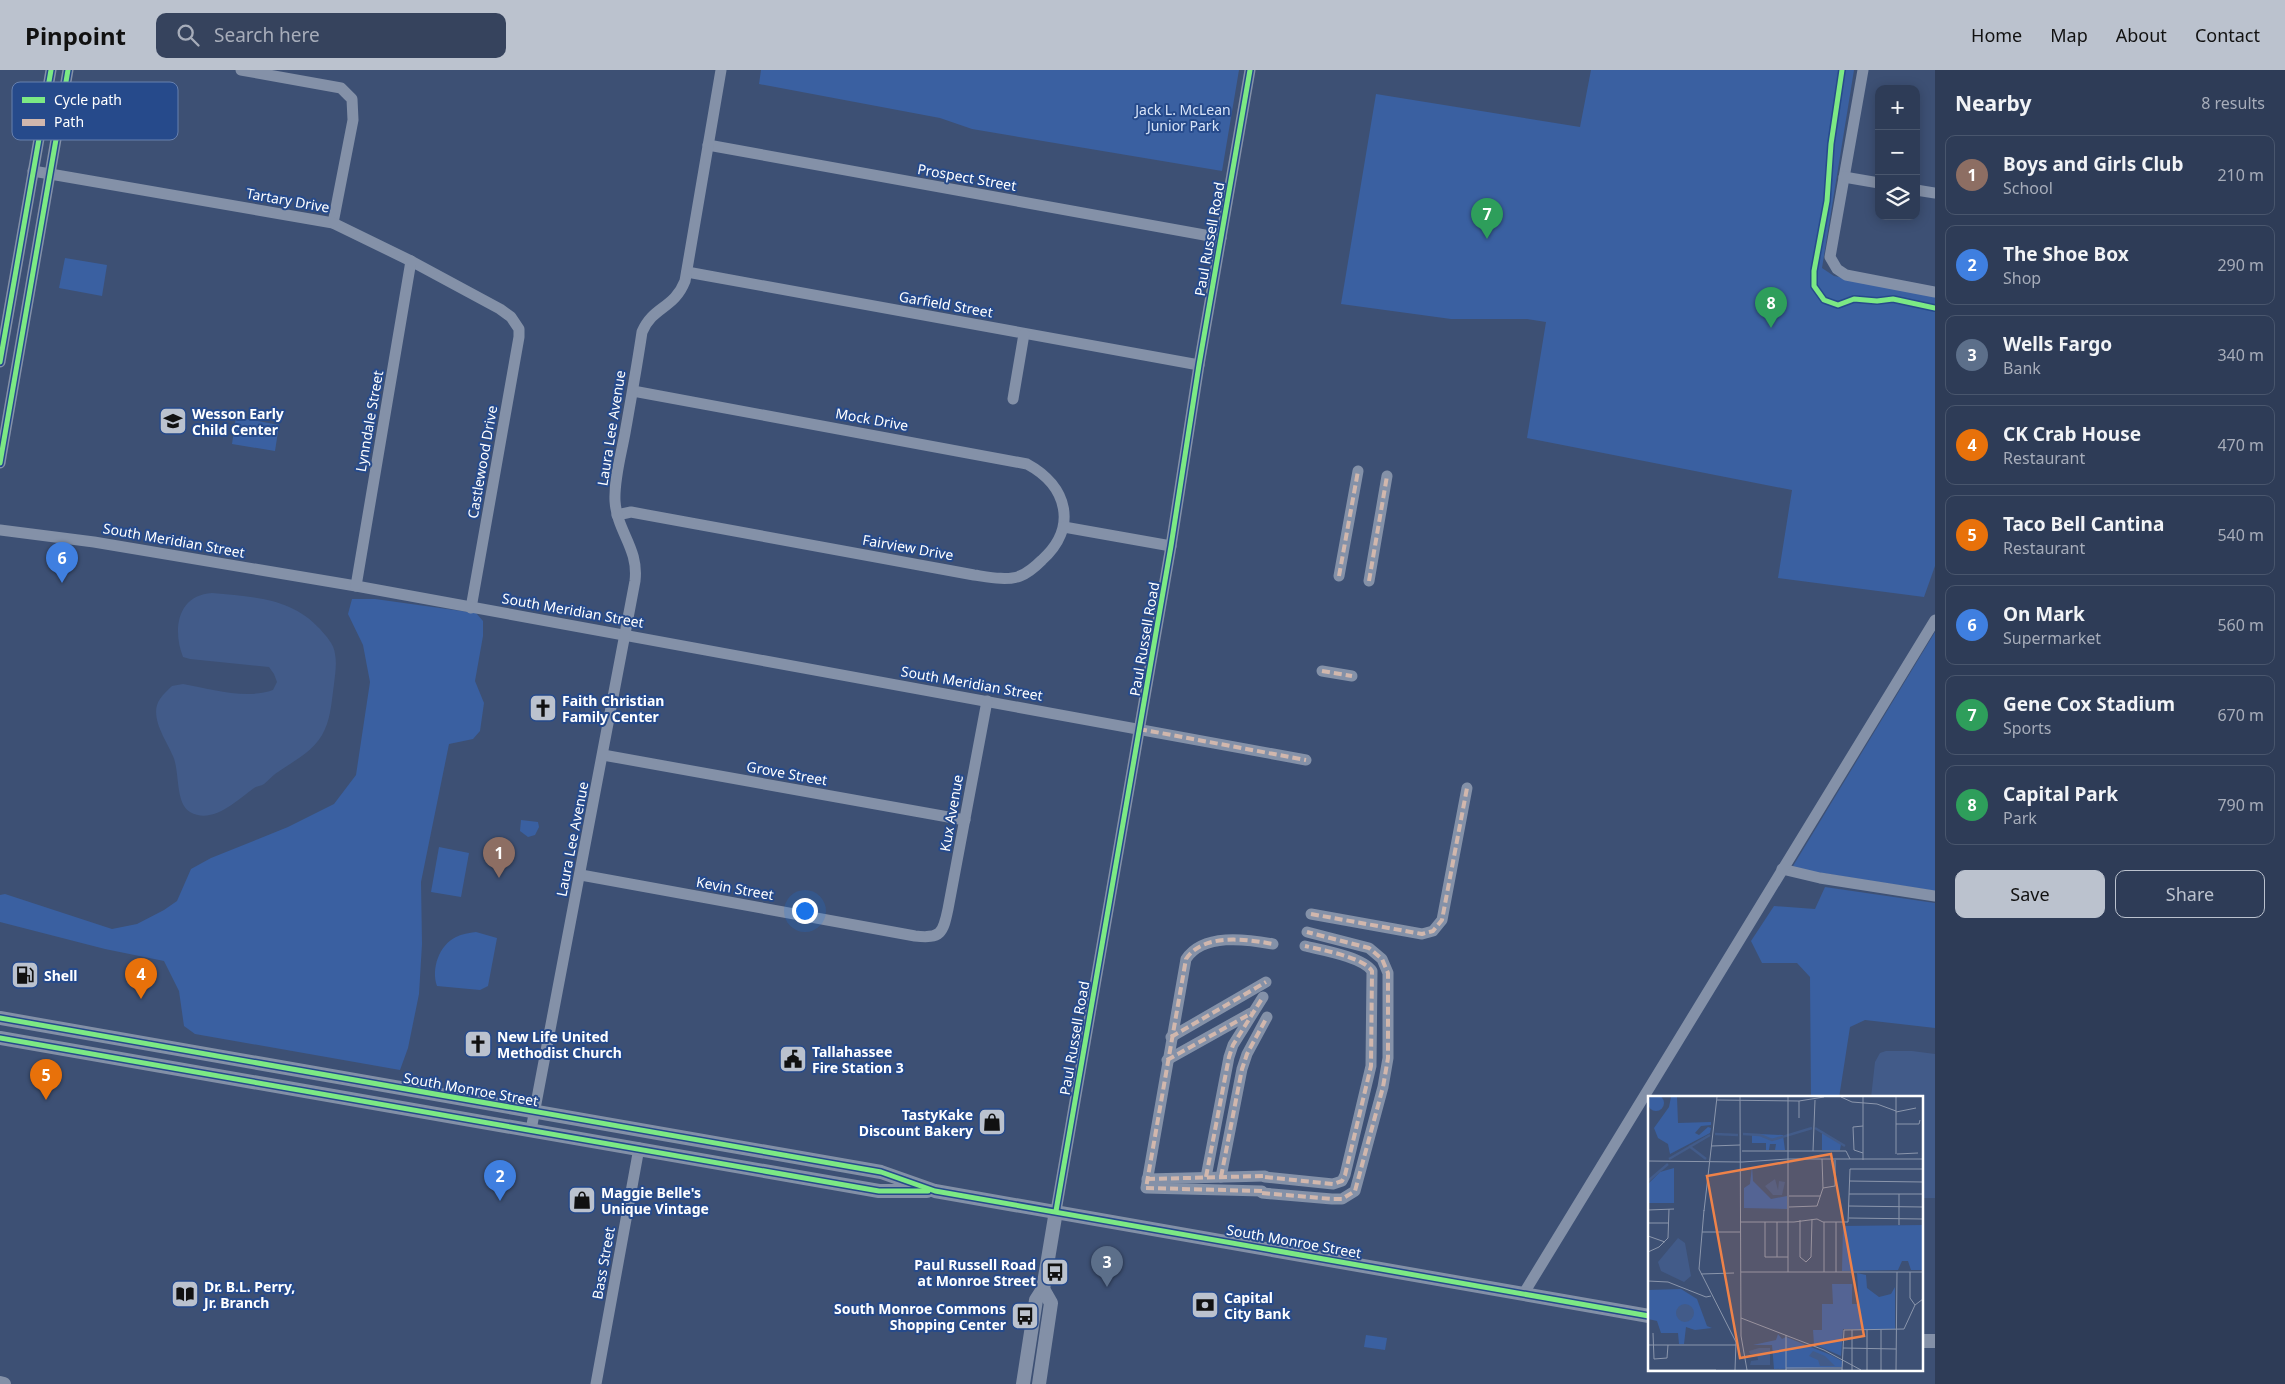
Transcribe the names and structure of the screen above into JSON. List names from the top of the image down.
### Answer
{
  "streets": {
    "main road": ["Paul Russell Road", "South Monroe Street"],
    "street": [
      "Prospect Street",
      "Tartary Drive",
      "Garfield Street",
      "Mock Drive",
      "Lynndale Street",
      "Laura Lee Avenue",
      "Castlewood Drive",
      "South Meridian Street",
      "Fairview Drive",
      "Grove Street",
      "Kux Avenue",
      "Kevin Street",
      "Bass Street"
    ]
  },
  "crossings": [
    ["Prospect Street", "Paul Russell Road"],
    ["Prospect Street", "Laura Lee Avenue"],
    ["Tartary Drive", "Lynndale Street"],
    ["Tartary Drive", "Castlewood Drive"],
    ["Paul Russell Road", "Garfield Street"],
    ["Paul Russell Road", "South Meridian Street"],
    ["Paul Russell Road", "South Monroe Street"],
    ["Garfield Street", "Laura Lee Avenue"],
    ["Mock Drive", "Laura Lee Avenue"],
    ["Mock Drive", "Fairview Drive"],
    ["Lynndale Street", "South Meridian Street"],
    ["Laura Lee Avenue", "South Meridian Street"],
    ["Laura Lee Avenue", "Fairview Drive"],
    ["Laura Lee Avenue", "Grove Street"],
    ["Laura Lee Avenue", "Kevin Street"],
    ["Laura Lee Avenue", "South Monroe Street"],
    ["Castlewood Drive", "South Meridian Street"],
    ["South Meridian Street", "Kux Avenue"],
    ["Grove Street", "Kux Avenue"],
    ["Kux Avenue", "Kevin Street"],
    ["South Monroe Street", "Bass Street"]
  ],
  "parks": ["Jack L. McLean Junior Park"],
  "places": {
    "school or university": ["Wesson Early Child Center"],
    "church": ["Faith Christian Family Center", "New Life United Methodist Church"],
    "fuel station": ["Shell"],
    "public building": ["Tallahassee Fire Station 3"],
    "shop": ["TastyKake Discount Bakery", "Maggie Belle's Unique Vintage"],
    "bus stop": ["Paul Russell Road at Monroe Street", "South Monroe Commons Shopping Center"],
    "library": ["Dr. B.L. Perry, Jr. Branch"],
    "bank": ["Capital City Bank"]
  },
  "legend": ["Cycle path", "Path"],
  "page": {
    "header": "Pinpoint",
    "search": "Search here",
    "nav": [
      "Home",
      "Map",
      "About",
      "Contact"
    ],
    "heading": ["Nearby", "8 results"],
    "map_buttons": ["+", "−"],
    "list": [
      {
        "mark": "1",
        "name": "Boys and Girls Club",
        "note": "School",
        "value": "210 m"
      },
      {
        "mark": "2",
        "name": "The Shoe Box",
        "note": "Shop",
        "value": "290 m"
      },
      {
        "mark": "3",
        "name": "Wells Fargo",
        "note": "Bank",
        "value": "340 m"
      },
      {
        "mark": "4",
        "name": "CK Crab House",
        "note": "Restaurant",
        "value": "470 m"
      },
      {
        "mark": "5",
        "name": "Taco Bell Cantina",
        "note": "Restaurant",
        "value": "540 m"
      },
      {
        "mark": "6",
        "name": "On Mark",
        "note": "Supermarket",
        "value": "560 m"
      },
      {
        "mark": "7",
        "name": "Gene Cox Stadium",
        "note": "Sports",
        "value": "670 m"
      },
      {
        "mark": "8",
        "name": "Capital Park",
        "note": "Park",
        "value": "790 m"
      }
    ],
    "pins": [
      "7",
      "8",
      "6",
      "1",
      "4",
      "5",
      "2",
      "3"
    ],
    "buttons": ["Save", "Share"]
  }
}
